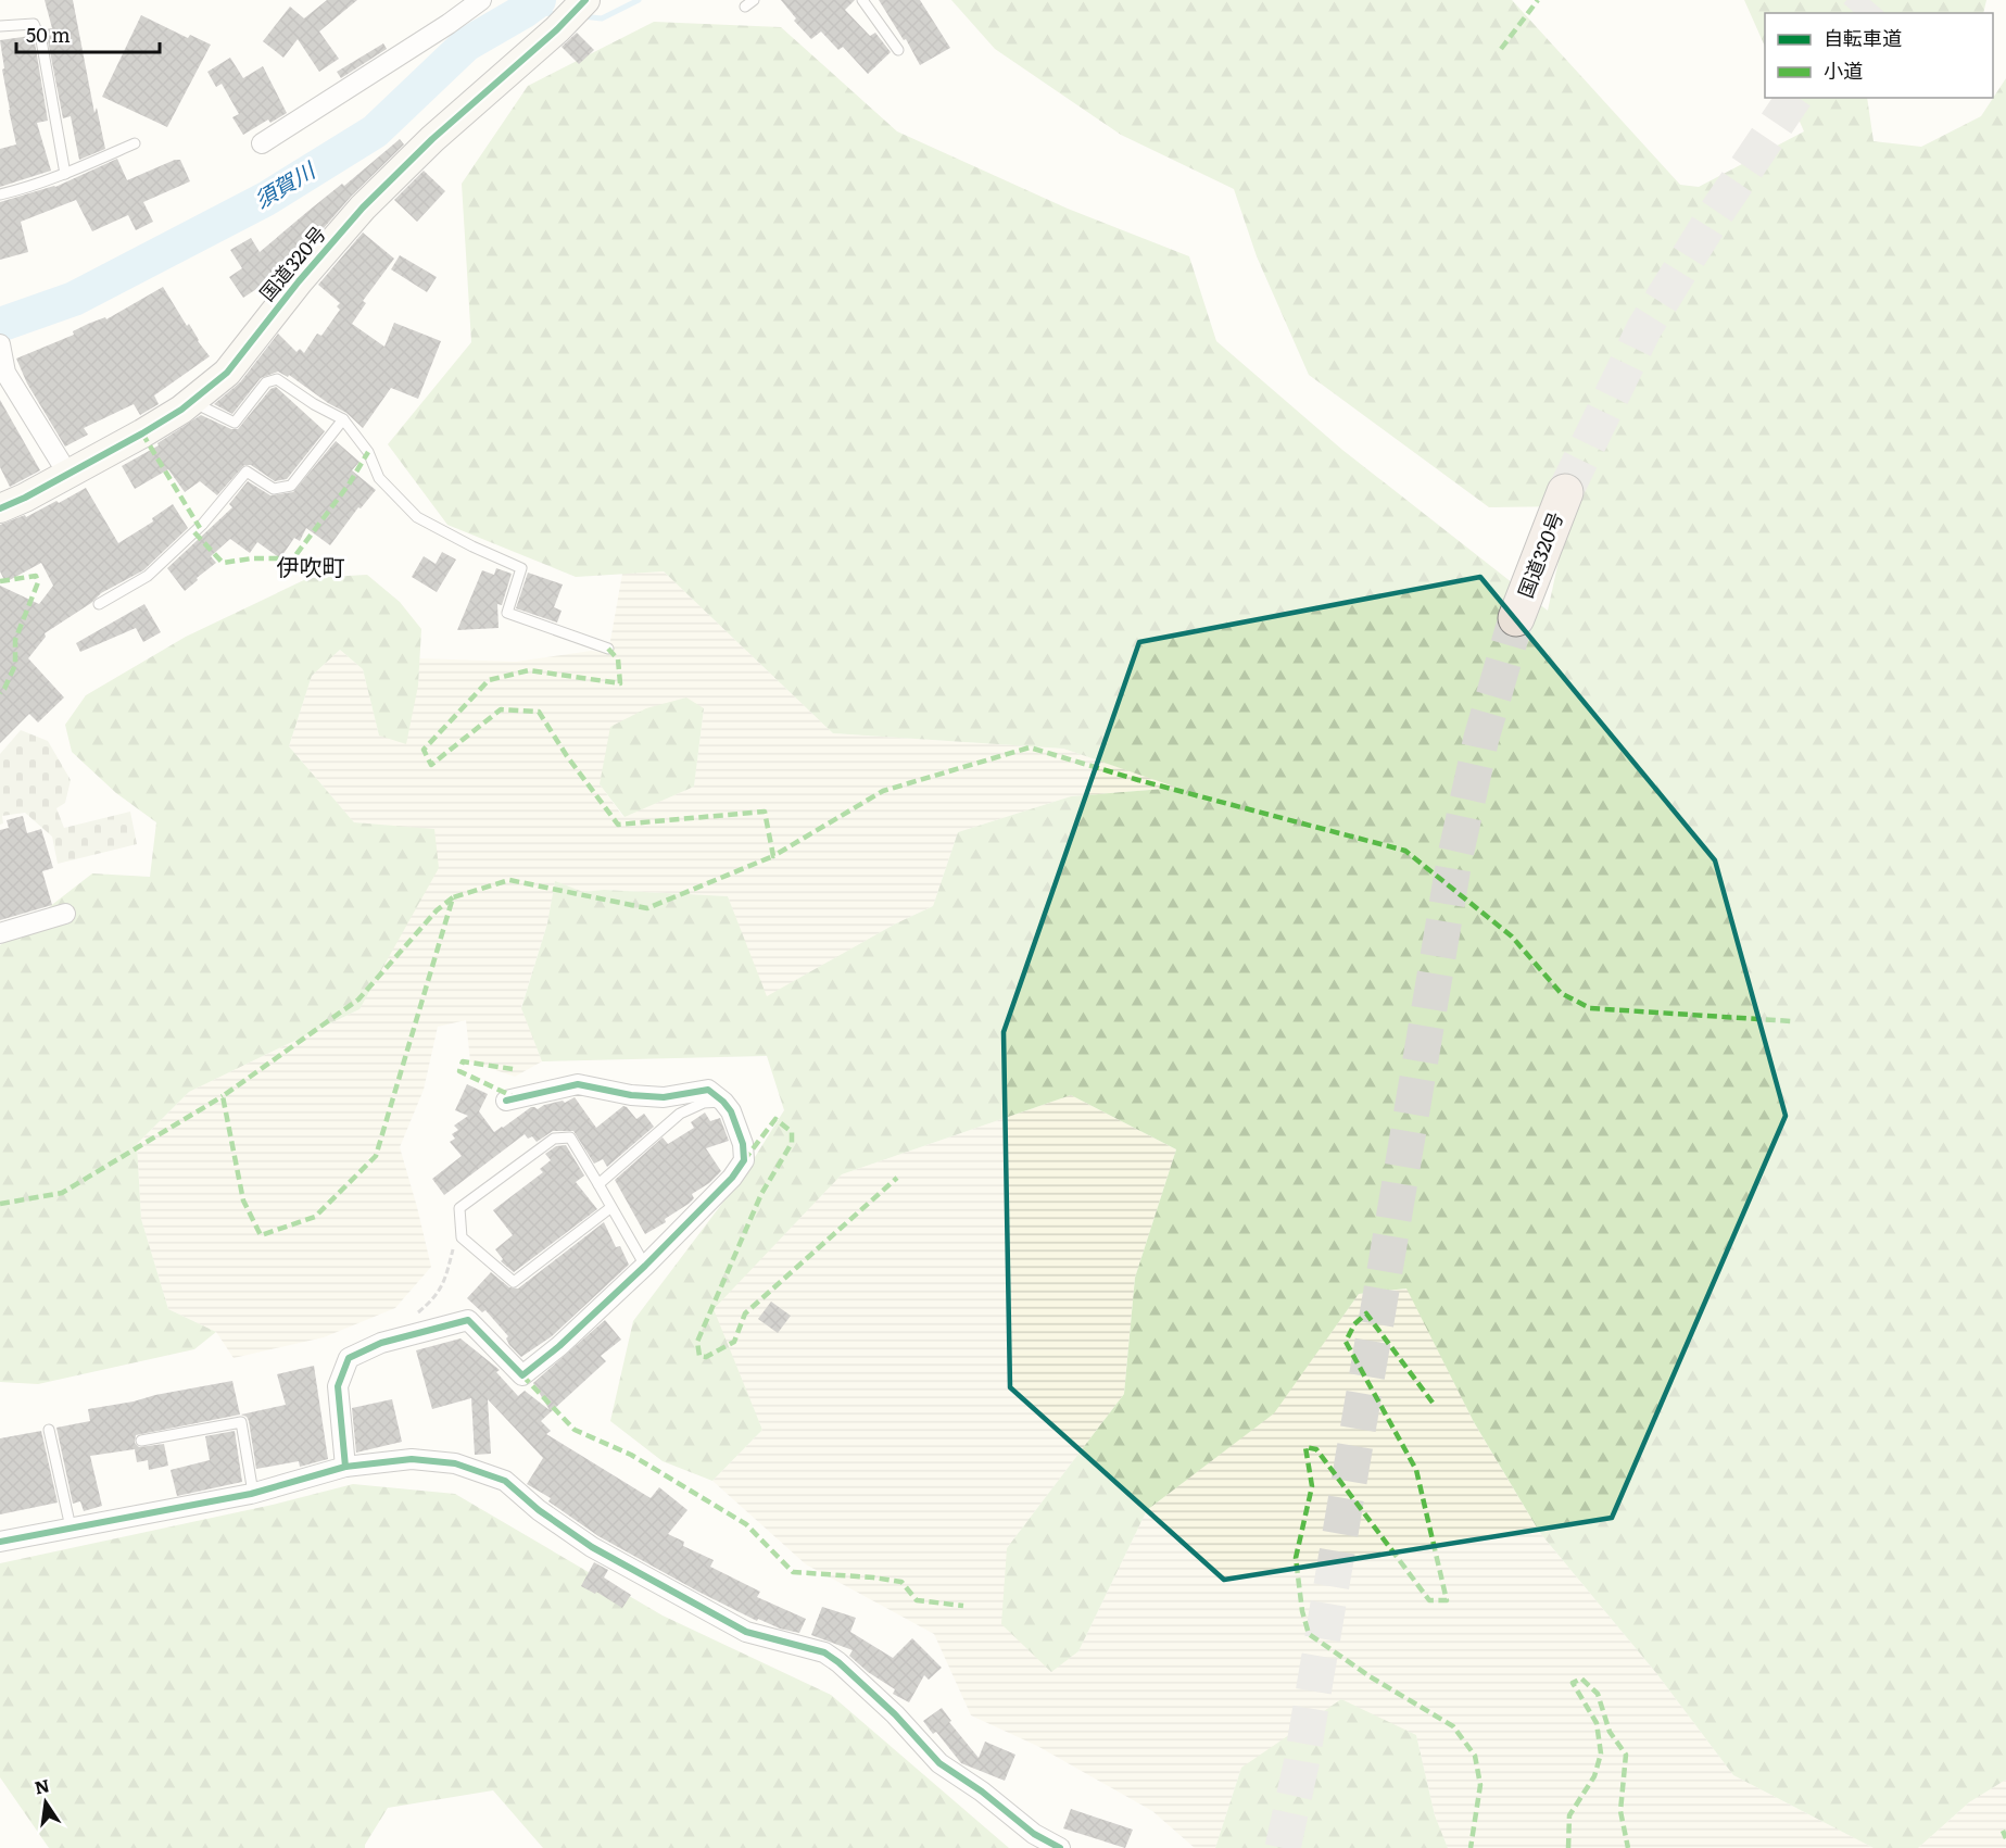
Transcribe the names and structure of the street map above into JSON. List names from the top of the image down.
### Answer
{
  "streets": {
    "highway": ["国道320号"]
  },
  "districts": ["伊吹町"],
  "water": ["須賀川"],
  "legend": ["自転車道", "小道"],
  "scale_bar": "50 m",
  "north": "top"
}
